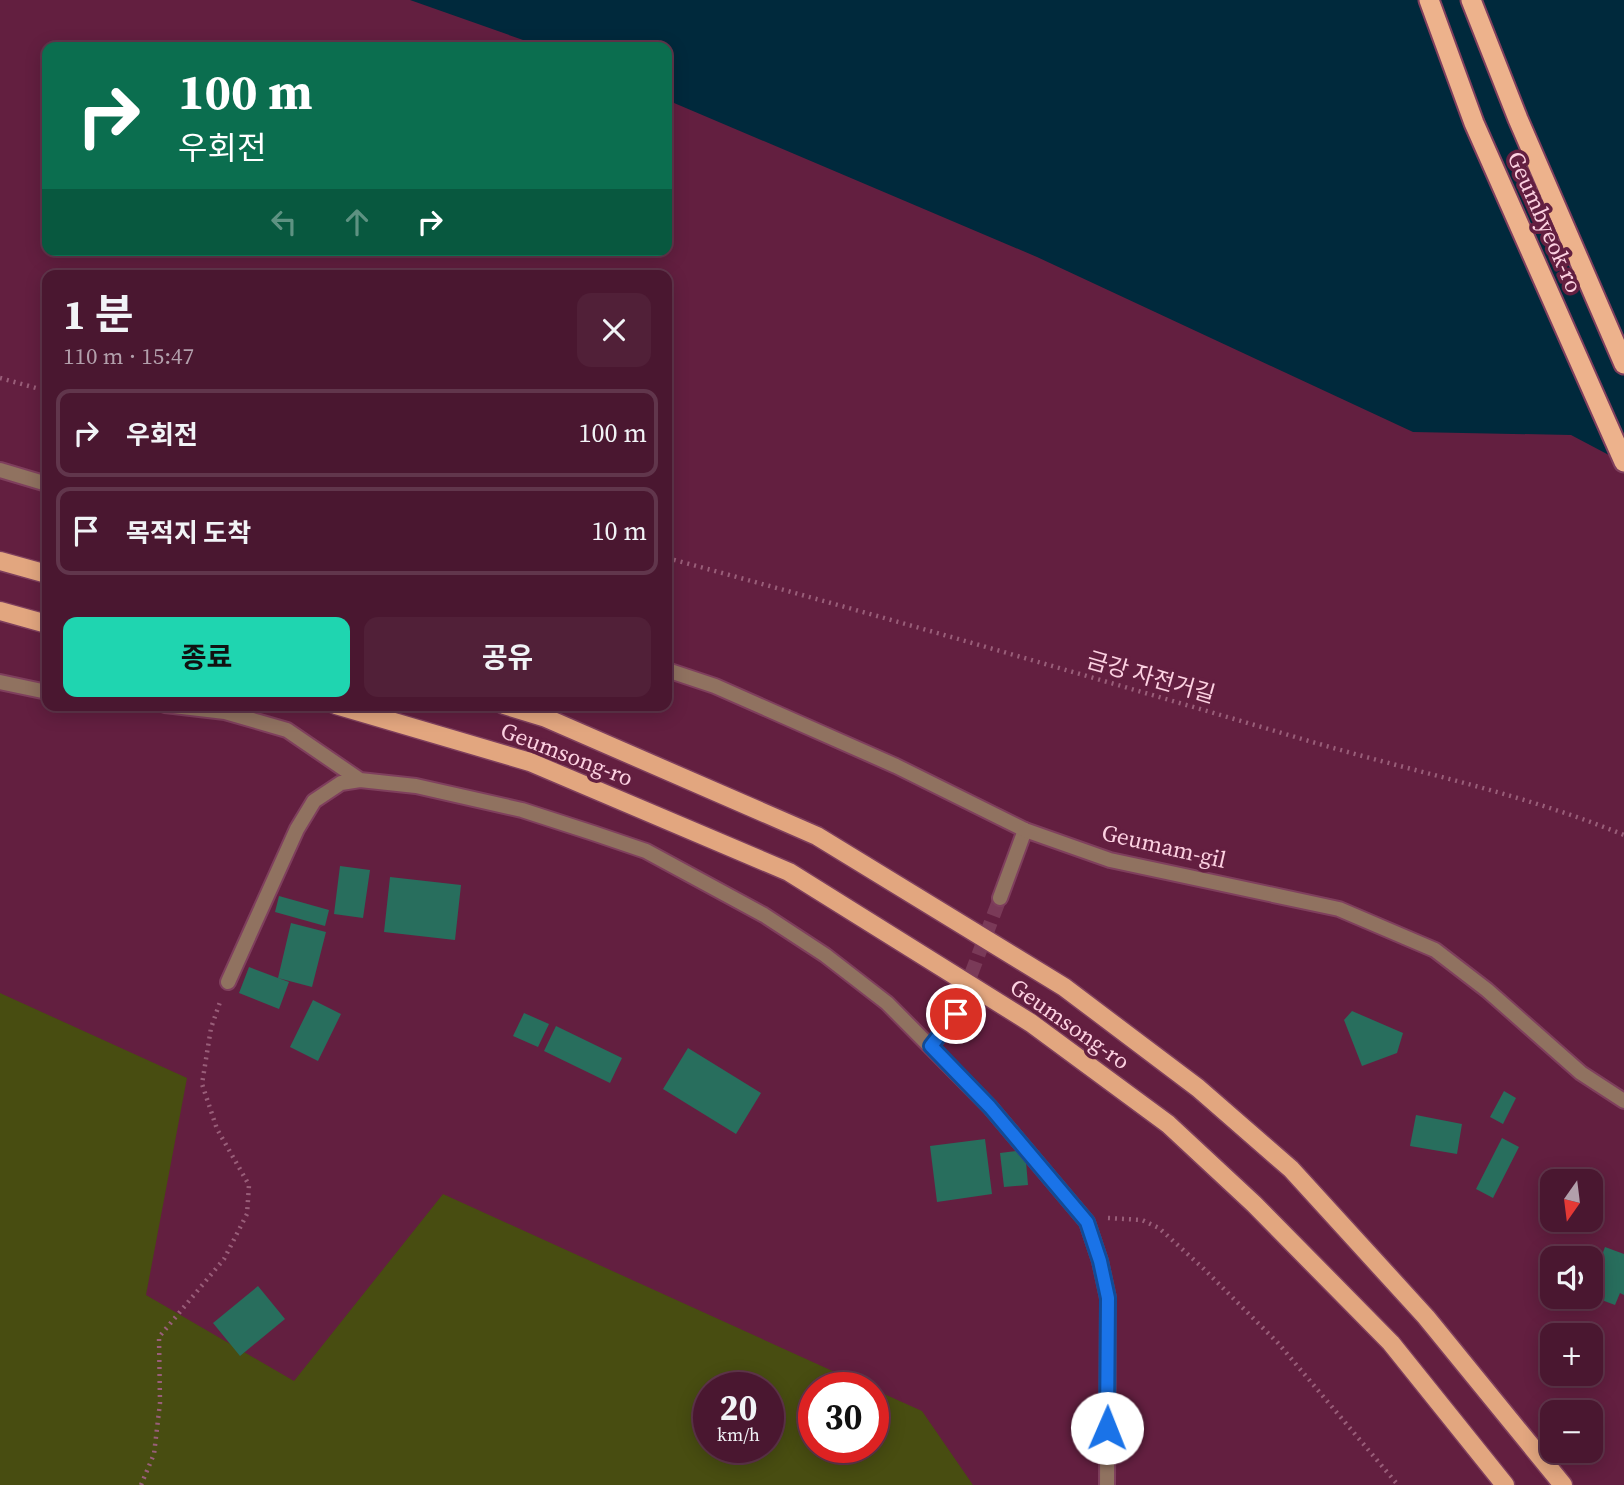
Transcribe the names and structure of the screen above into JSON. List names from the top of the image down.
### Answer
{
  "streets": {
    "highway": ["Geumbyeok-ro"],
    "main road": ["Geumsong-ro"],
    "street": ["Geumam-gil"],
    "path": ["금강 자전거길"]
  },
  "north": "bottom",
  "page": {
    "turn": ["100 m", "우회전"],
    "heading": ["1 분", "110 m · 15:47"],
    "list": [
      {
        "name": "우회전",
        "value": "100 m"
      },
      {
        "name": "목적지 도착",
        "value": "10 m"
      }
    ],
    "buttons": ["종료", "공유"],
    "map_buttons": ["+", "−"],
    "speed": "20 km/h",
    "limit": "30"
  }
}
